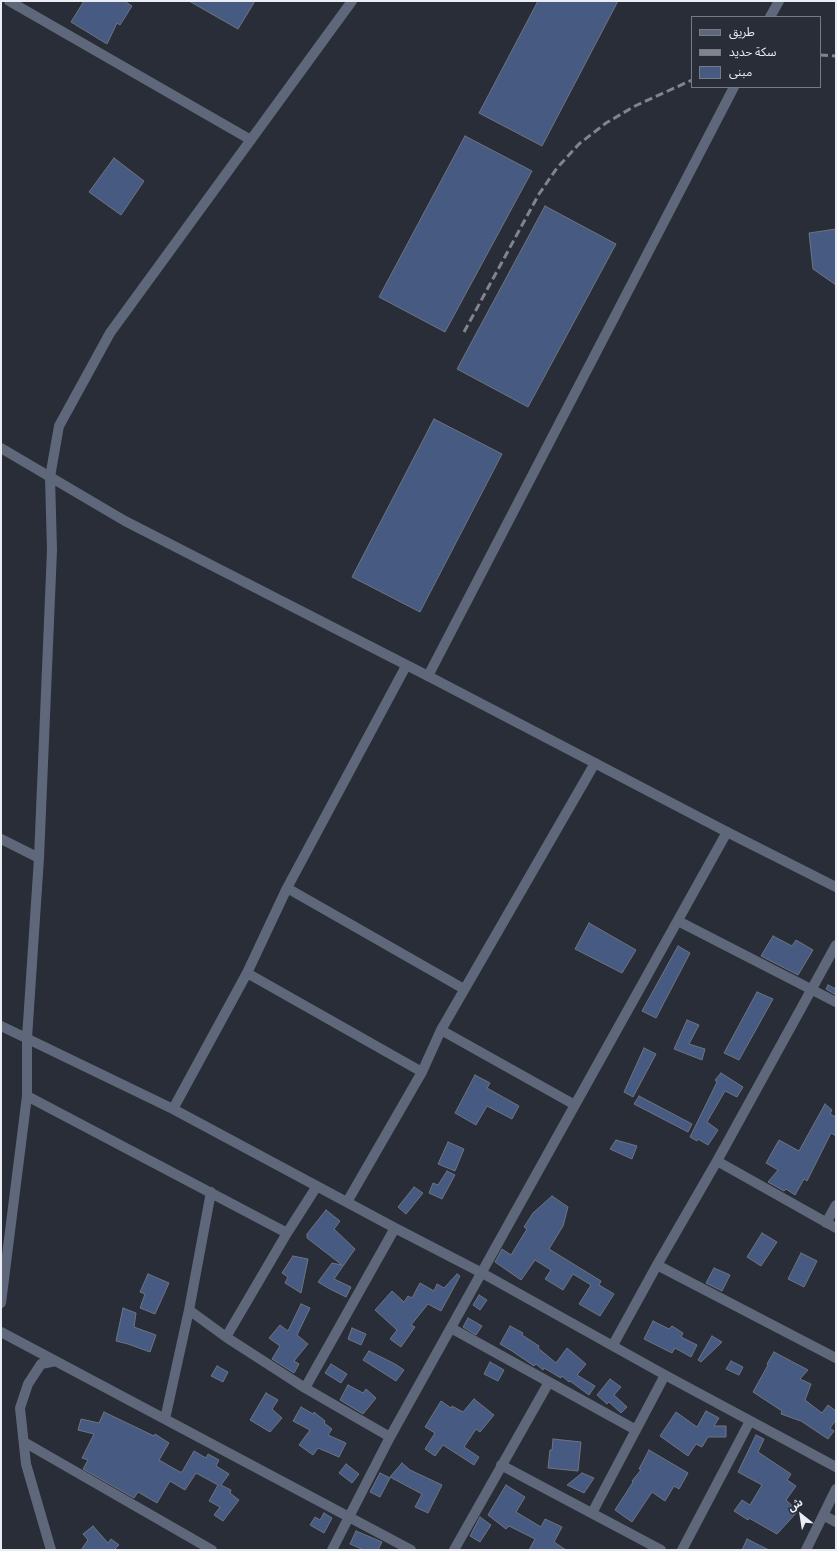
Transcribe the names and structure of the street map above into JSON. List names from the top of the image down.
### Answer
{
  "legend": ["طريق", "سكة حديد", "مبنى"],
  "north": "top left"
}
